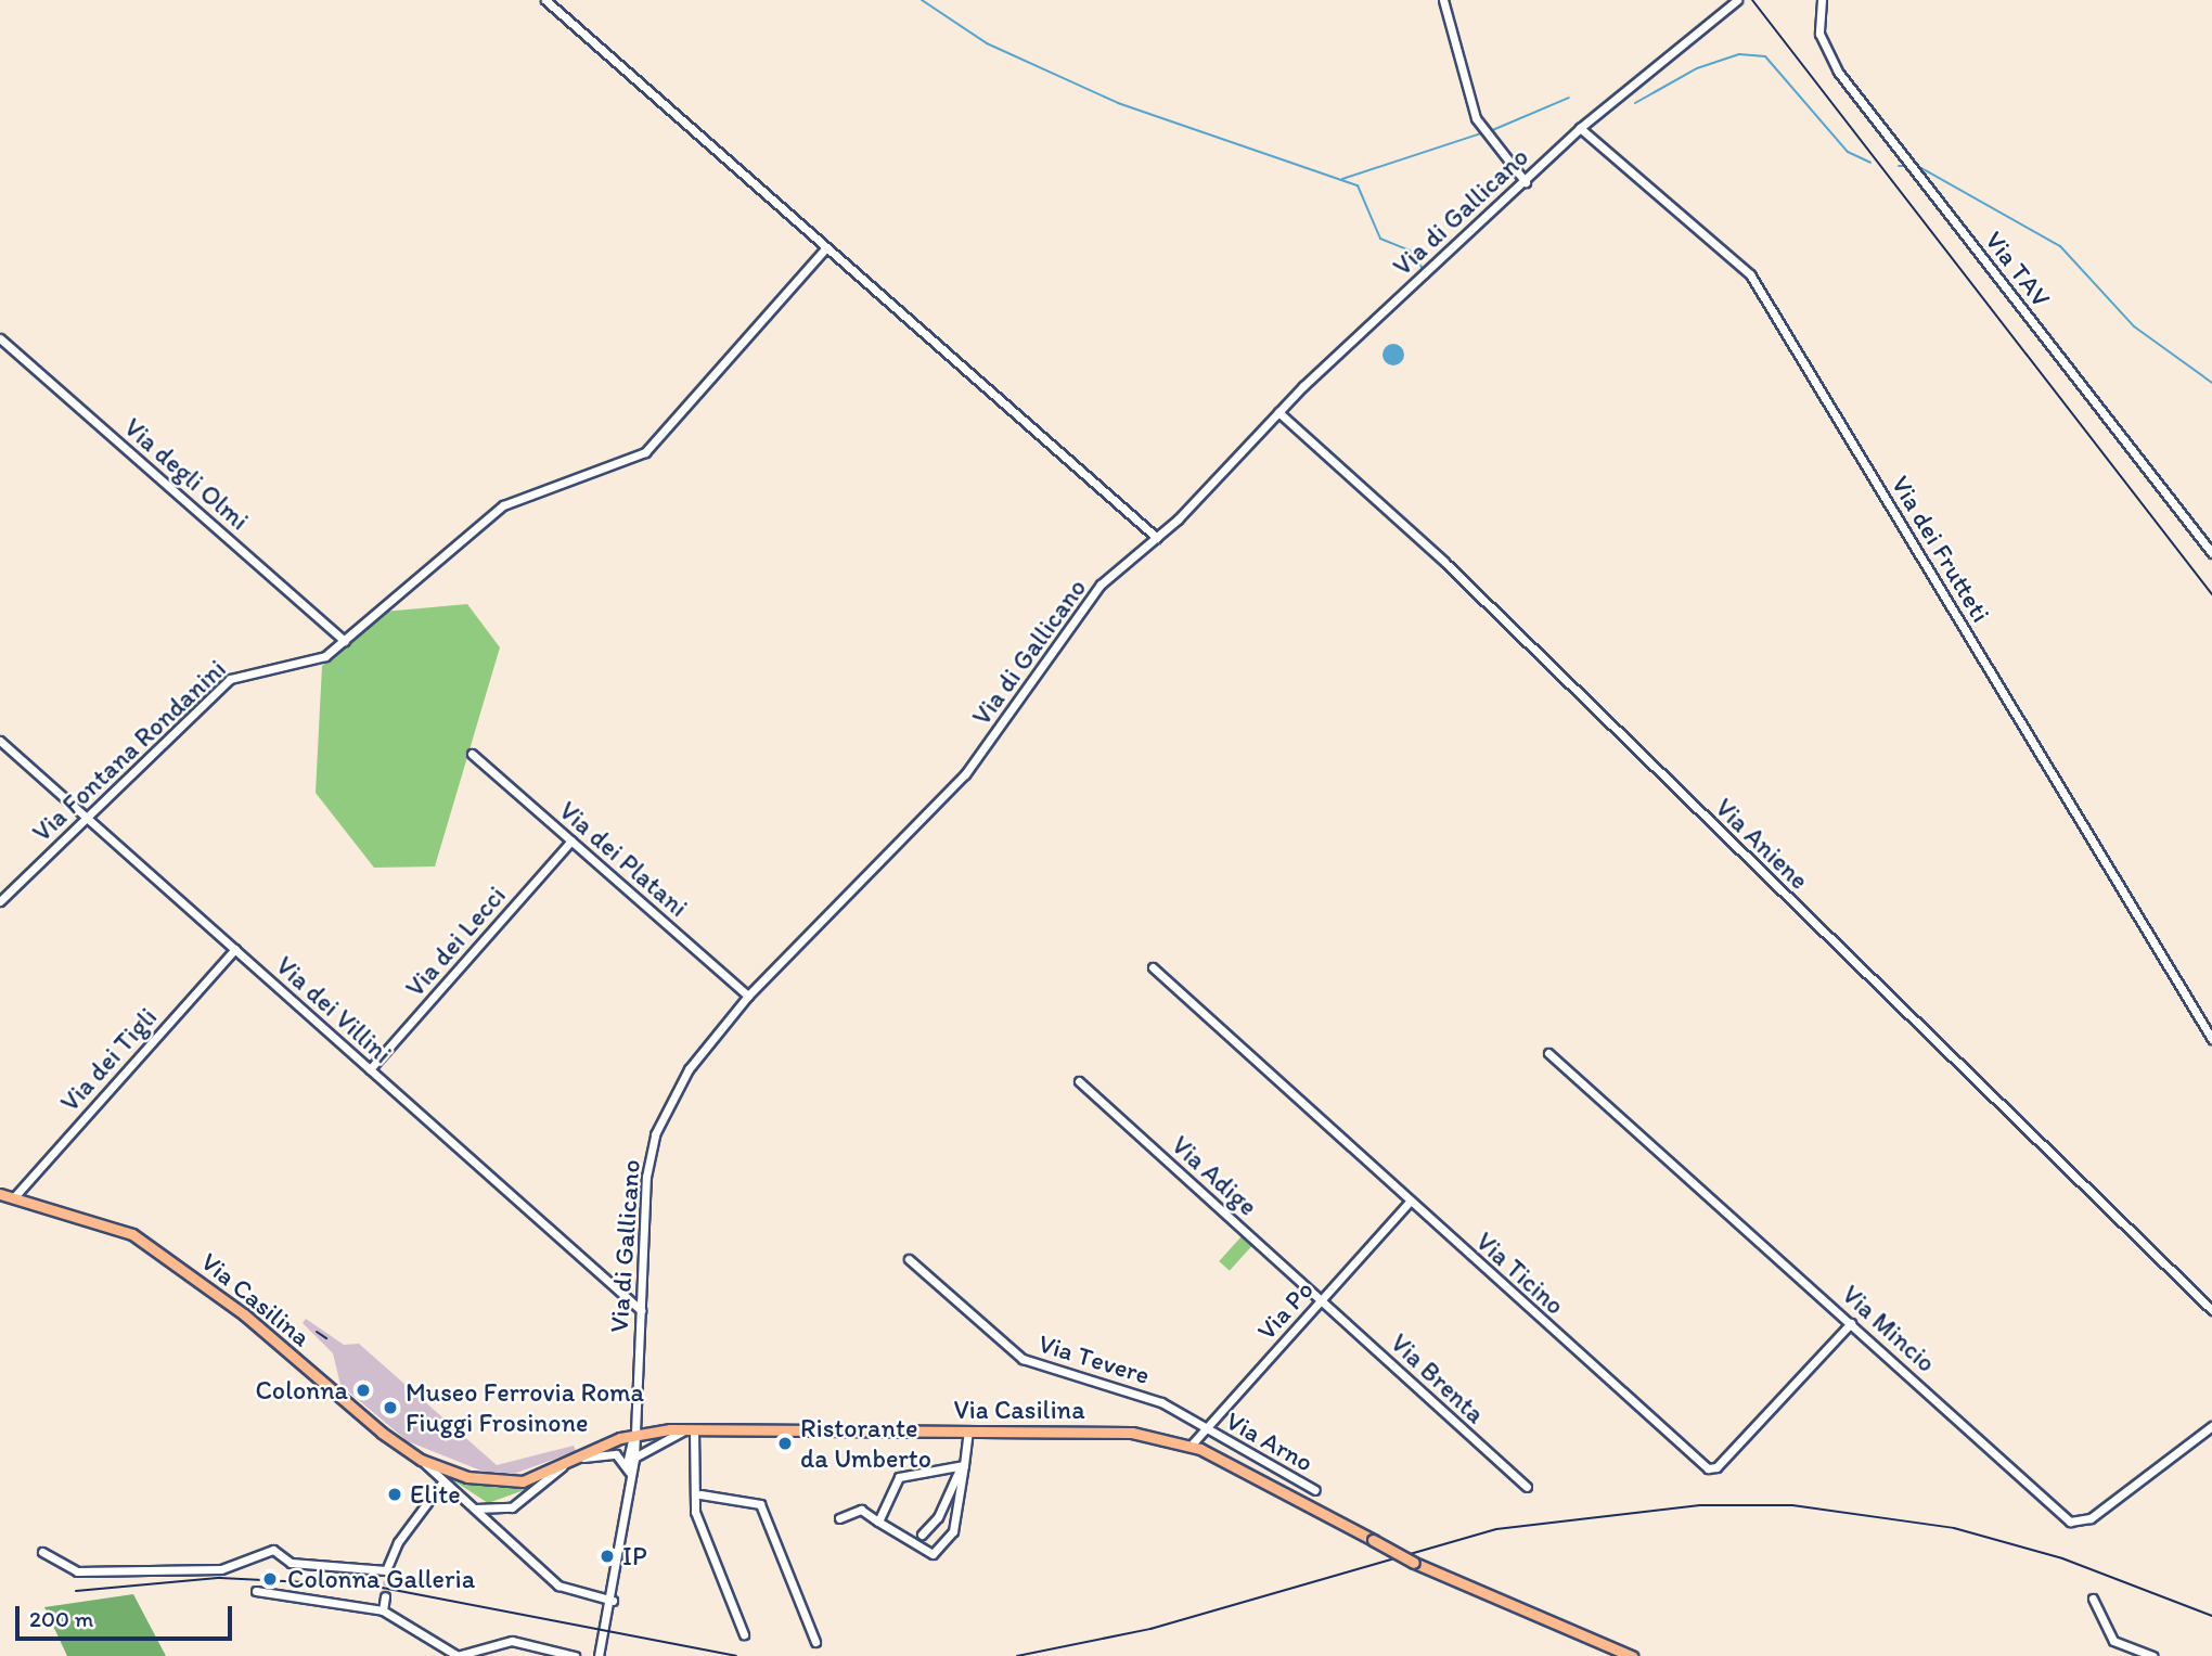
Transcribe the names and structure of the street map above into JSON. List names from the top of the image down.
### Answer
{
  "streets": {
    "main road": ["Via Casilina"],
    "street": [
      "Via di Gallicano",
      "Via TAV",
      "Via degli Olmi",
      "Via dei Frutteti",
      "Via Fontana Rondanini",
      "Via Aniene",
      "Via dei Platani",
      "Via dei Lecci",
      "Via dei Villini",
      "Via dei Tigli",
      "Via Adige",
      "Via Ticino",
      "Via Po",
      "Via Mincio",
      "Via Tevere",
      "Via Brenta",
      "Via Arno"
    ]
  },
  "crossings": [
    ["Via di Gallicano", "Via dei Frutteti"],
    ["Via di Gallicano", "Via Aniene"],
    ["Via di Gallicano", "Via dei Platani"],
    ["Via di Gallicano", "Via dei Villini"],
    ["Via di Gallicano", "Via Casilina"],
    ["Via degli Olmi", "Via Fontana Rondanini"],
    ["Via Fontana Rondanini", "Via dei Villini"],
    ["Via dei Platani", "Via dei Lecci"],
    ["Via dei Lecci", "Via dei Villini"],
    ["Via dei Villini", "Via dei Tigli"],
    ["Via dei Tigli", "Via Casilina"],
    ["Via Adige", "Via Po"],
    ["Via Adige", "Via Brenta"],
    ["Via Ticino", "Via Po"],
    ["Via Ticino", "Via Mincio"],
    ["Via Casilina", "Via Po"],
    ["Via Po", "Via Tevere"],
    ["Via Po", "Via Brenta"],
    ["Via Po", "Via Arno"],
    ["Via Tevere", "Via Arno"]
  ],
  "places": [
    "Colonna",
    "Museo Ferrovia Roma Fiuggi Frosinone",
    "Ristorante da Umberto",
    "Elite",
    "IP",
    "Colonna Galleria"
  ],
  "scale_bar": "200 m"
}
